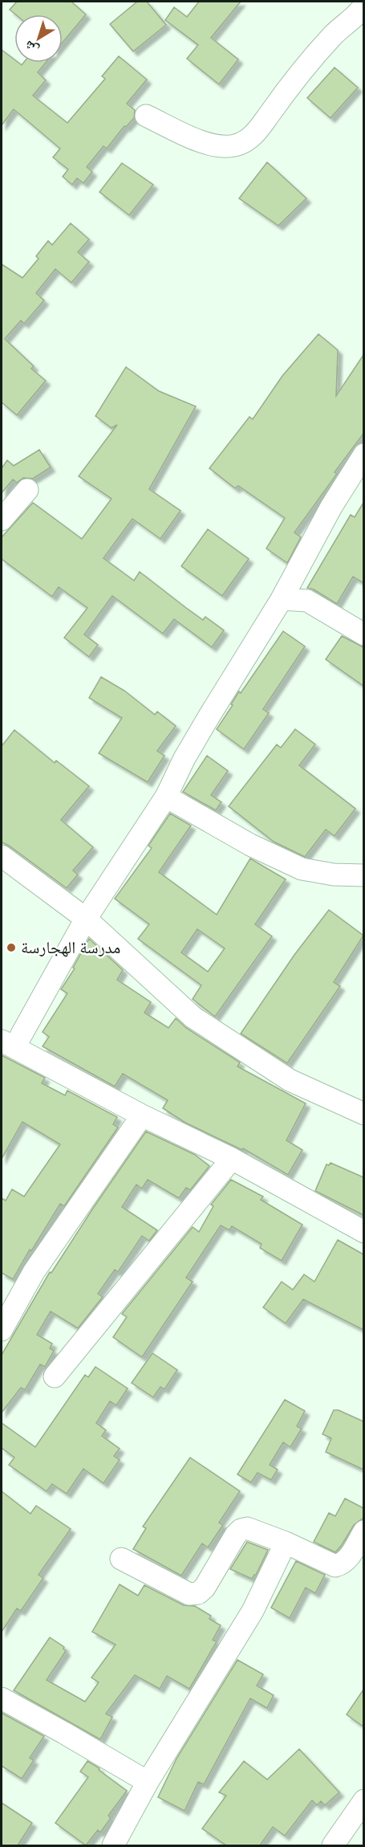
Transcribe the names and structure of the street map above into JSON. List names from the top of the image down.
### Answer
{
  "places": ["مدرسة الهجارسة"],
  "north": "bottom left"
}
